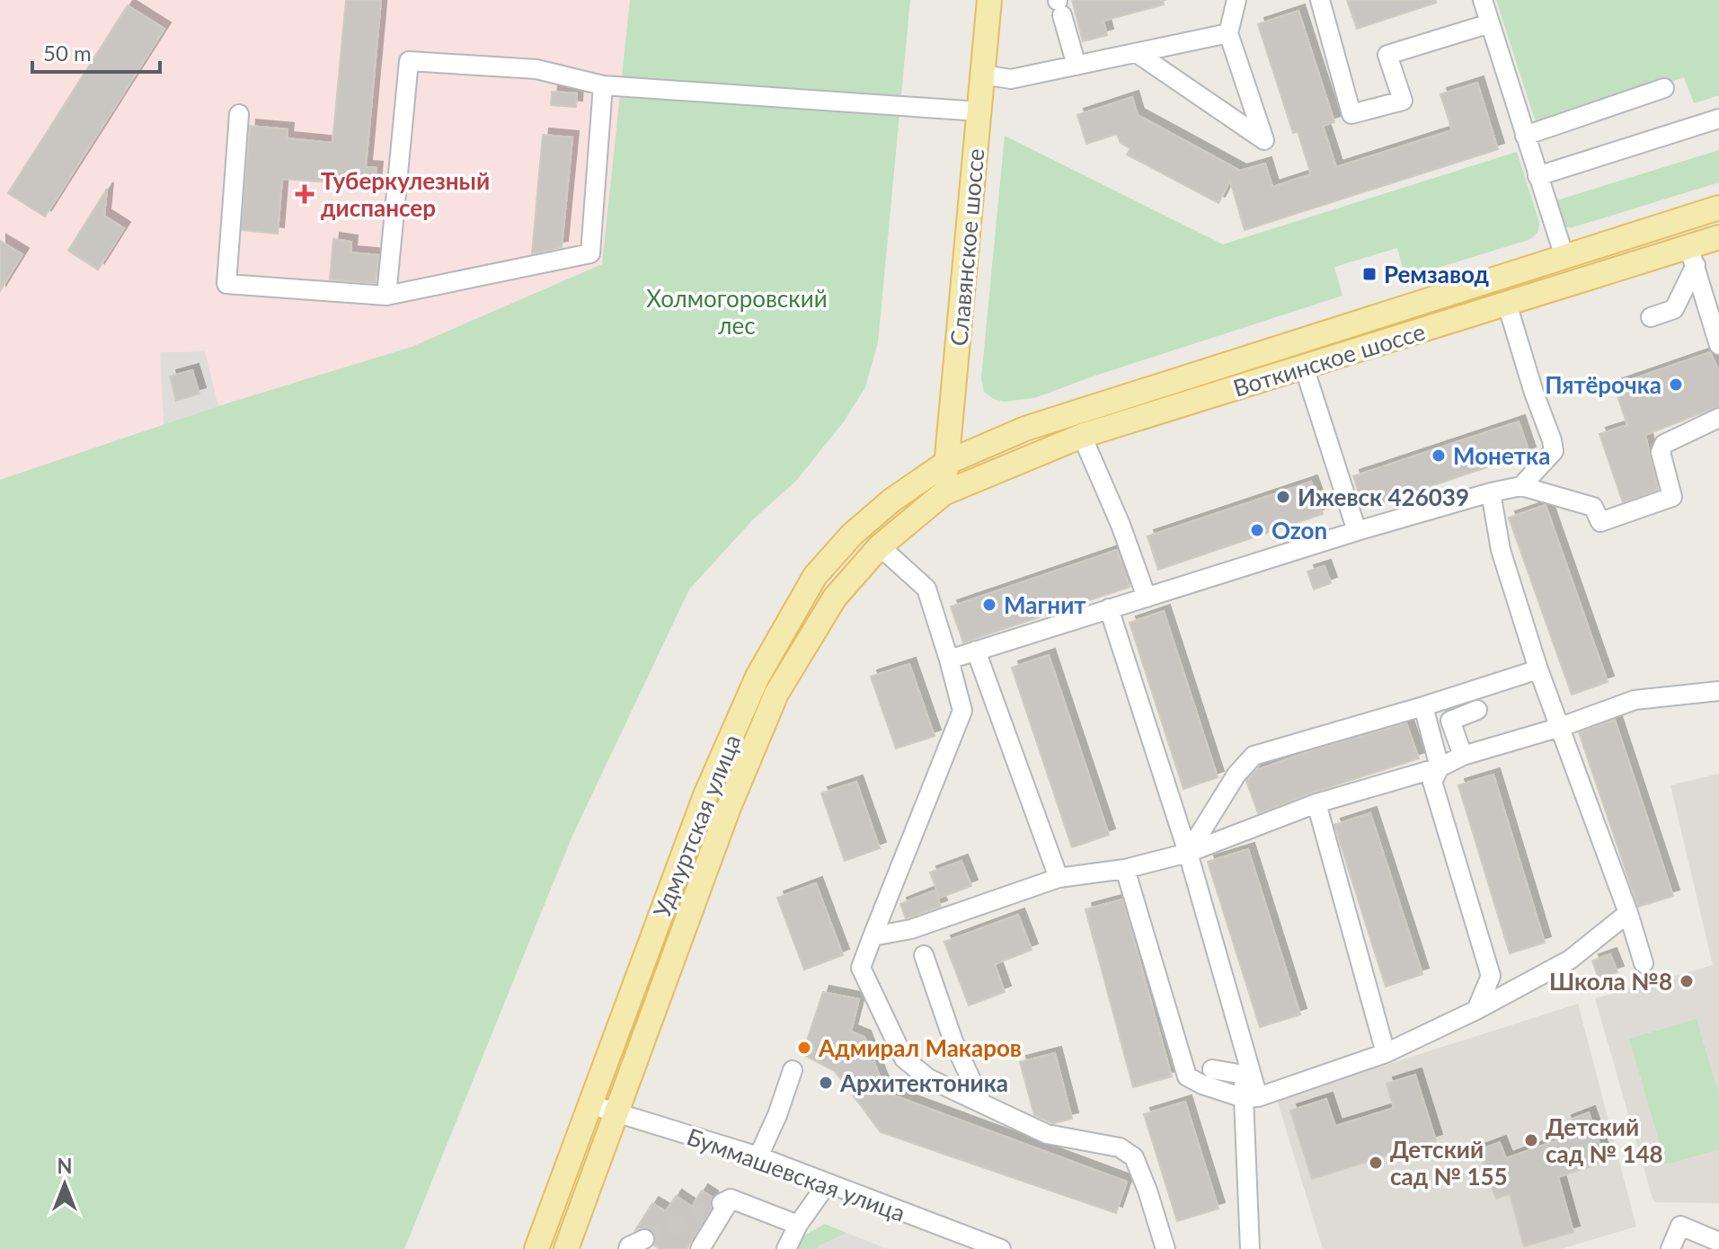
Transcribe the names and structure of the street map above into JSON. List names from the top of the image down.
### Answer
{
  "streets": {
    "main road": ["Славянское шоссе", "Воткинское шоссе", "Удмуртская улица"],
    "street": ["Буммашевская улица"]
  },
  "crossings": [
    ["Славянское шоссе", "Воткинское шоссе"],
    ["Славянское шоссе", "Удмуртская улица"],
    ["Воткинское шоссе", "Удмуртская улица"],
    ["Удмуртская улица", "Буммашевская улица"]
  ],
  "parks": ["Холмогоровский лес"],
  "places": {
    "health": ["Туберкулезный диспансер"],
    "transit": ["Ремзавод"],
    "other": [
      "Пятёрочка",
      "Монетка",
      "Ижевск 426039",
      "Ozon",
      "Магнит",
      "Школа №8",
      "Адмирал Макаров",
      "Архитектоника",
      "Детский сад № 148",
      "Детский сад № 155"
    ]
  },
  "scale_bar": "50 m",
  "north": "top"
}
